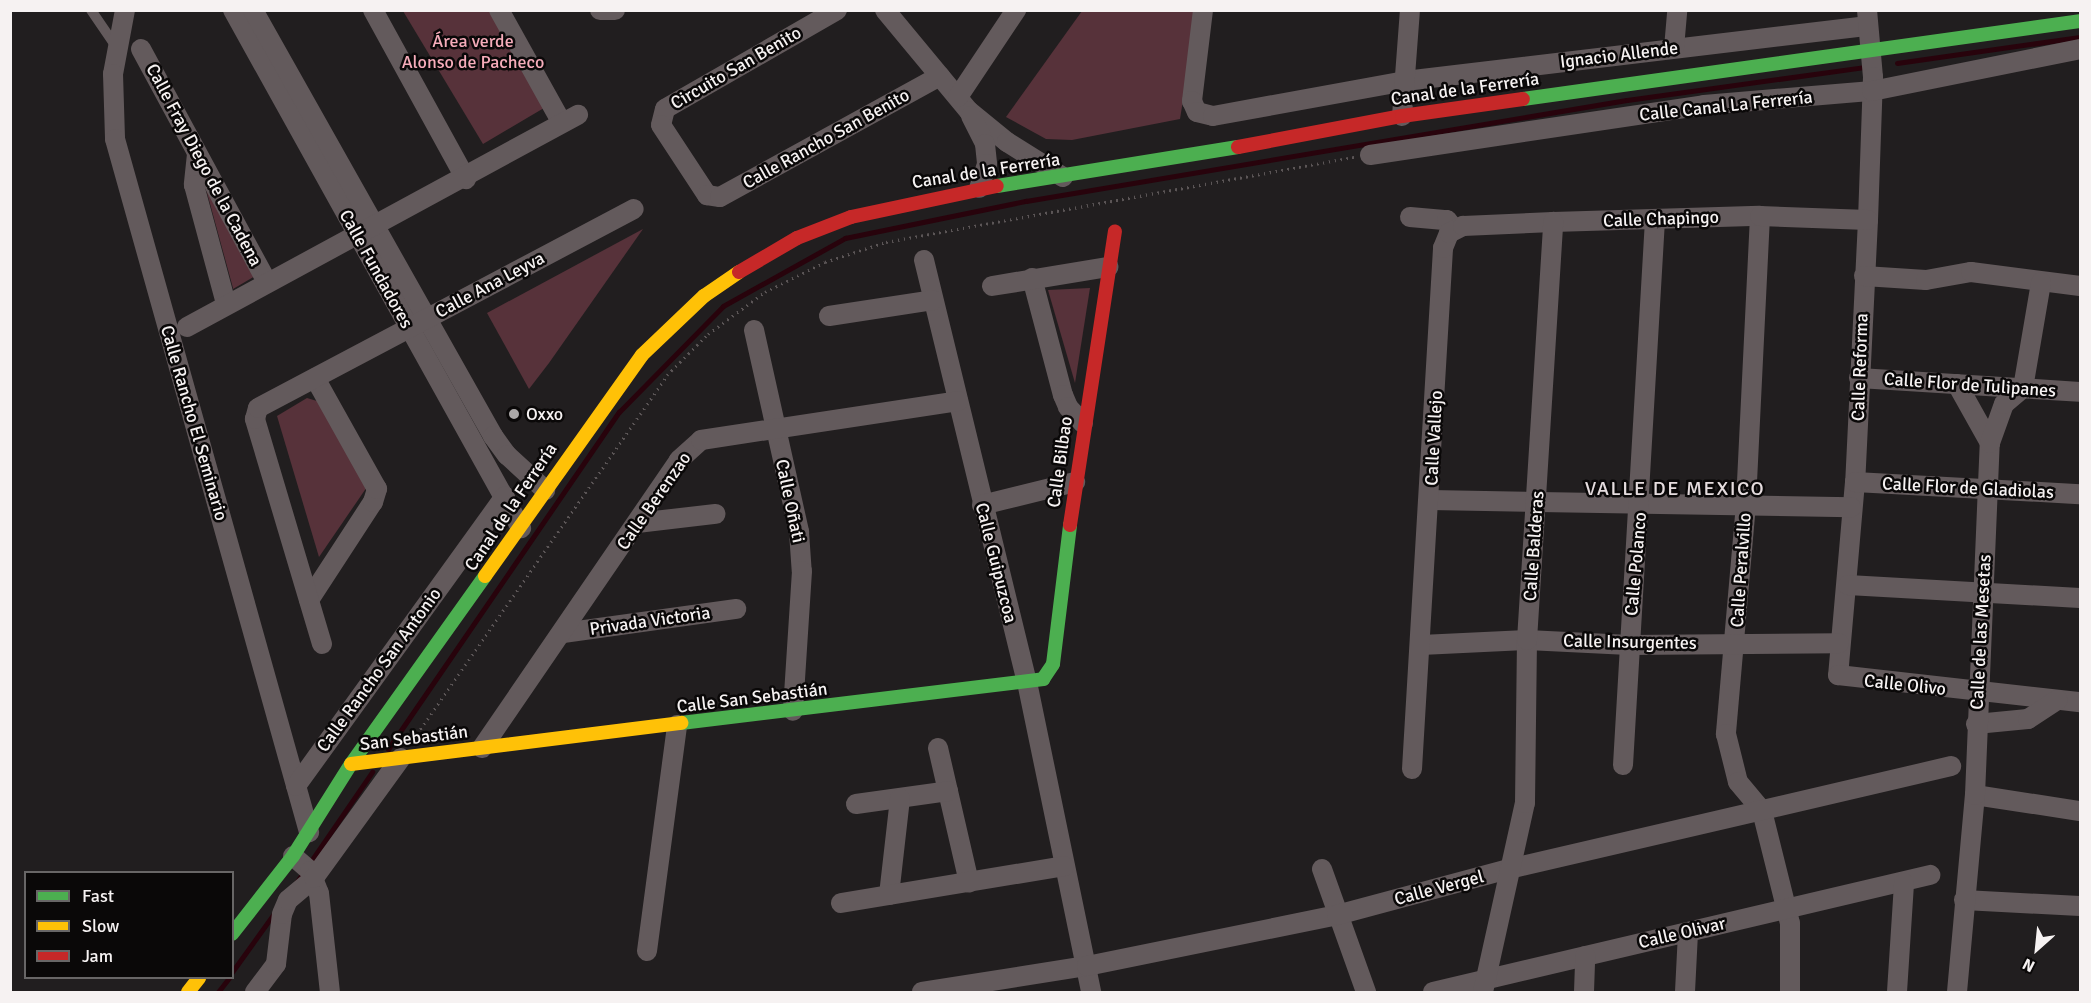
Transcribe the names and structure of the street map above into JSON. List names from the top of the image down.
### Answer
{
  "streets": {
    "street": [
      "Ignacio Allende",
      "Circuito San Benito",
      "Canal de la Ferrería",
      "Calle Canal La Ferrería",
      "Calle Rancho San Benito",
      "Calle Fray Diego de la Cadena",
      "Calle Chapingo",
      "Calle Fundadores",
      "Calle Ana Leyva",
      "Calle Reforma",
      "Calle Flor de Tulipanes",
      "Calle Rancho El Seminario",
      "Calle Vallejo",
      "Calle Bilbao",
      "Calle Flor de Gladiolas",
      "Calle Berenzao",
      "Calle Oñati",
      "Calle Balderas",
      "Calle Guipuzcoa",
      "Calle Polanco",
      "Calle Peralvillo",
      "Privada Victoria",
      "Calle de las Mesetas",
      "Calle Insurgentes",
      "Calle Rancho San Antonio",
      "Calle Olivo",
      "Calle San Sebastián",
      "San Sebastián",
      "Calle Vergel",
      "Calle Olivar"
    ]
  },
  "crossings": [
    ["Ignacio Allende", "Calle Reforma"],
    ["Circuito San Benito", "Calle Rancho San Benito"],
    ["Canal de la Ferrería", "Calle Canal La Ferrería"],
    ["Canal de la Ferrería", "Calle Fundadores"],
    ["Canal de la Ferrería", "Calle Reforma"],
    ["Canal de la Ferrería", "Calle Rancho El Seminario"],
    ["Canal de la Ferrería", "San Sebastián"],
    ["Calle Canal La Ferrería", "Calle Reforma"],
    ["Calle Chapingo", "Calle Reforma"],
    ["Calle Chapingo", "Calle Vallejo"],
    ["Calle Chapingo", "Calle Balderas"],
    ["Calle Chapingo", "Calle Polanco"],
    ["Calle Chapingo", "Calle Peralvillo"],
    ["Calle Fundadores", "Calle Ana Leyva"],
    ["Calle Fundadores", "Calle Rancho San Antonio"],
    ["Calle Reforma", "Calle Flor de Tulipanes"],
    ["Calle Reforma", "Calle Flor de Gladiolas"],
    ["Calle Reforma", "Calle Insurgentes"],
    ["Calle Reforma", "Calle Olivo"],
    ["Calle Flor de Tulipanes", "Calle de las Mesetas"],
    ["Calle Rancho El Seminario", "Calle Rancho San Antonio"],
    ["Calle Vallejo", "Calle Insurgentes"],
    ["Calle Bilbao", "Calle Guipuzcoa"],
    ["Calle Bilbao", "Calle San Sebastián"],
    ["Calle Flor de Gladiolas", "Calle de las Mesetas"],
    ["Calle Berenzao", "Calle Oñati"],
    ["Calle Berenzao", "Calle Guipuzcoa"],
    ["Calle Berenzao", "Privada Victoria"],
    ["Calle Berenzao", "Calle San Sebastián"],
    ["Calle Berenzao", "San Sebastián"],
    ["Calle Oñati", "Calle San Sebastián"],
    ["Calle Balderas", "Calle Insurgentes"],
    ["Calle Balderas", "Calle Vergel"],
    ["Calle Balderas", "Calle Olivar"],
    ["Calle Guipuzcoa", "Calle San Sebastián"],
    ["Calle Guipuzcoa", "Calle Vergel"],
    ["Calle Polanco", "Calle Insurgentes"],
    ["Calle Peralvillo", "Calle Insurgentes"],
    ["Calle Peralvillo", "Calle Vergel"],
    ["Calle Peralvillo", "Calle Olivar"],
    ["Calle de las Mesetas", "Calle Olivo"],
    ["Calle San Sebastián", "San Sebastián"]
  ],
  "districts": ["VALLE DE MEXICO"],
  "parks": ["Área verde Alonso de Pacheco"],
  "places": ["Oxxo"],
  "legend": ["Fast", "Slow", "Jam"],
  "north": "bottom left"
}
